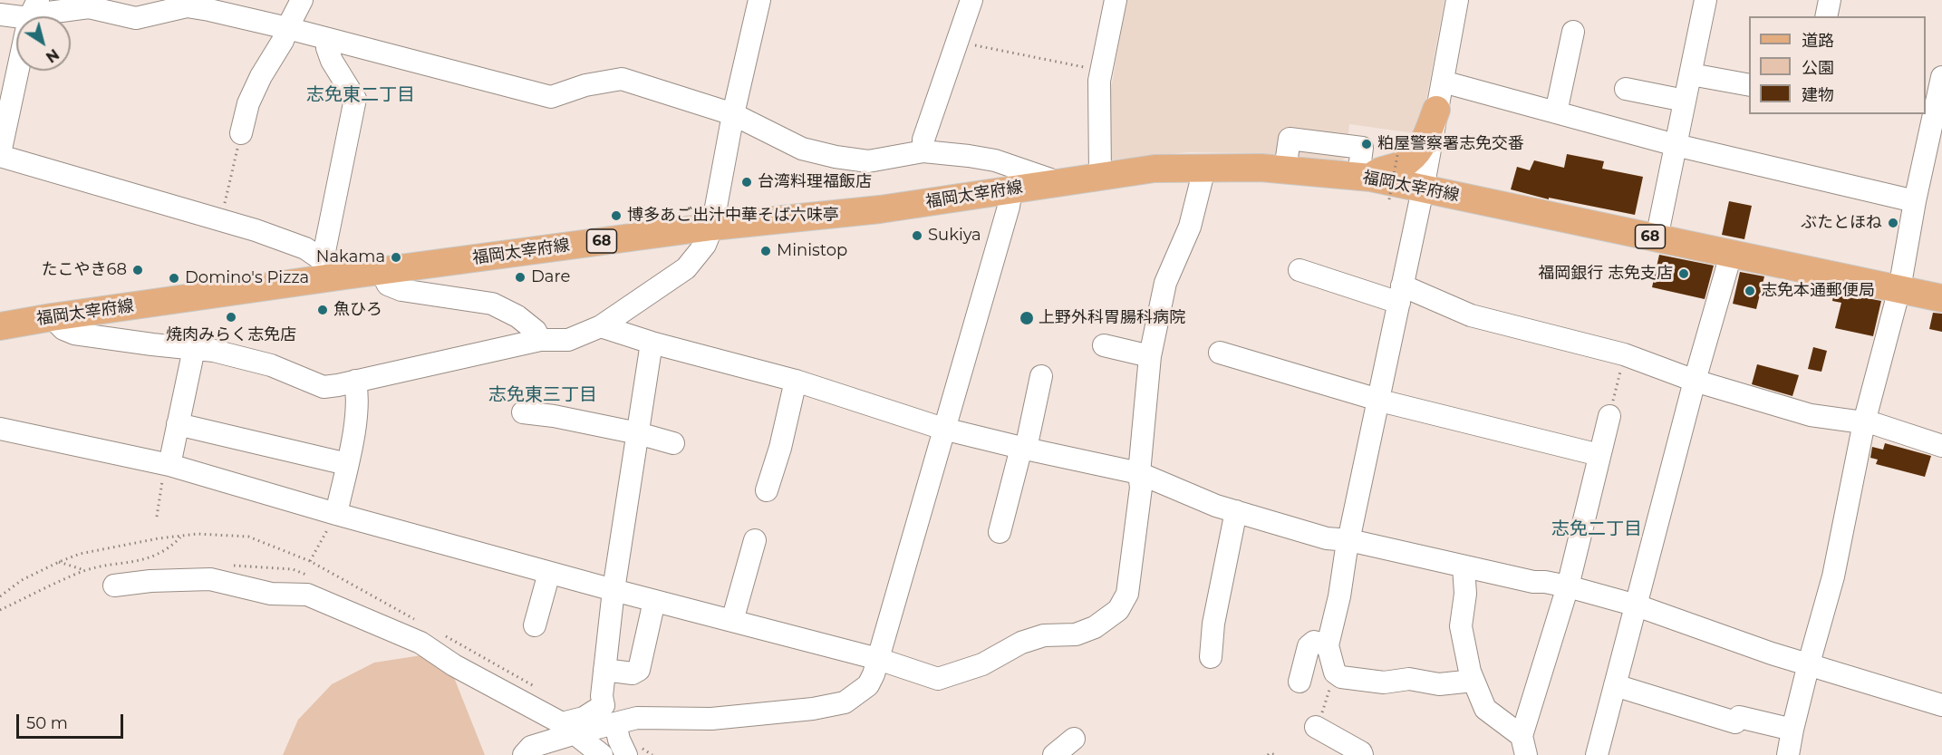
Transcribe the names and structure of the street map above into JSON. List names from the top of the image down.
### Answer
{
  "streets": {
    "main road": ["福岡太宰府線", "68"]
  },
  "districts": ["志免東二丁目", "志免東三丁目", "志免二丁目"],
  "places": [
    "粕屋警察署志免交番",
    "台湾料理福飯店",
    "博多あご出汁中華そば六味亭",
    "ぶたとほね",
    "Sukiya",
    "Ministop",
    "Nakama",
    "たこやき68",
    "福岡銀行 志免支店",
    "Dare",
    "Domino's Pizza",
    "志免本通郵便局",
    "魚ひろ",
    "焼肉みらく志免店",
    "上野外科胃腸科病院"
  ],
  "legend": ["道路", "公園", "建物"],
  "scale_bar": "50 m",
  "north": "bottom right"
}
